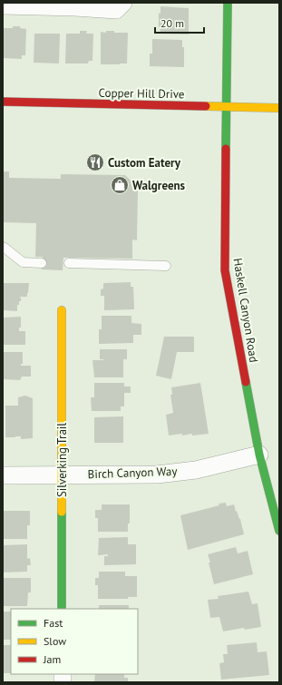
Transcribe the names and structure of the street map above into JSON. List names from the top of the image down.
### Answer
{
  "streets": {
    "street": [
      "Copper Hill Drive",
      "Haskell Canyon Road",
      "Silverking Trail",
      "Birch Canyon Way"
    ]
  },
  "crossings": [
    ["Copper Hill Drive", "Haskell Canyon Road"],
    ["Haskell Canyon Road", "Birch Canyon Way"],
    ["Silverking Trail", "Birch Canyon Way"]
  ],
  "places": {
    "restaurant": ["Custom Eatery"],
    "shop": ["Walgreens"]
  },
  "legend": ["Fast", "Slow", "Jam"],
  "scale_bar": "20 m"
}
